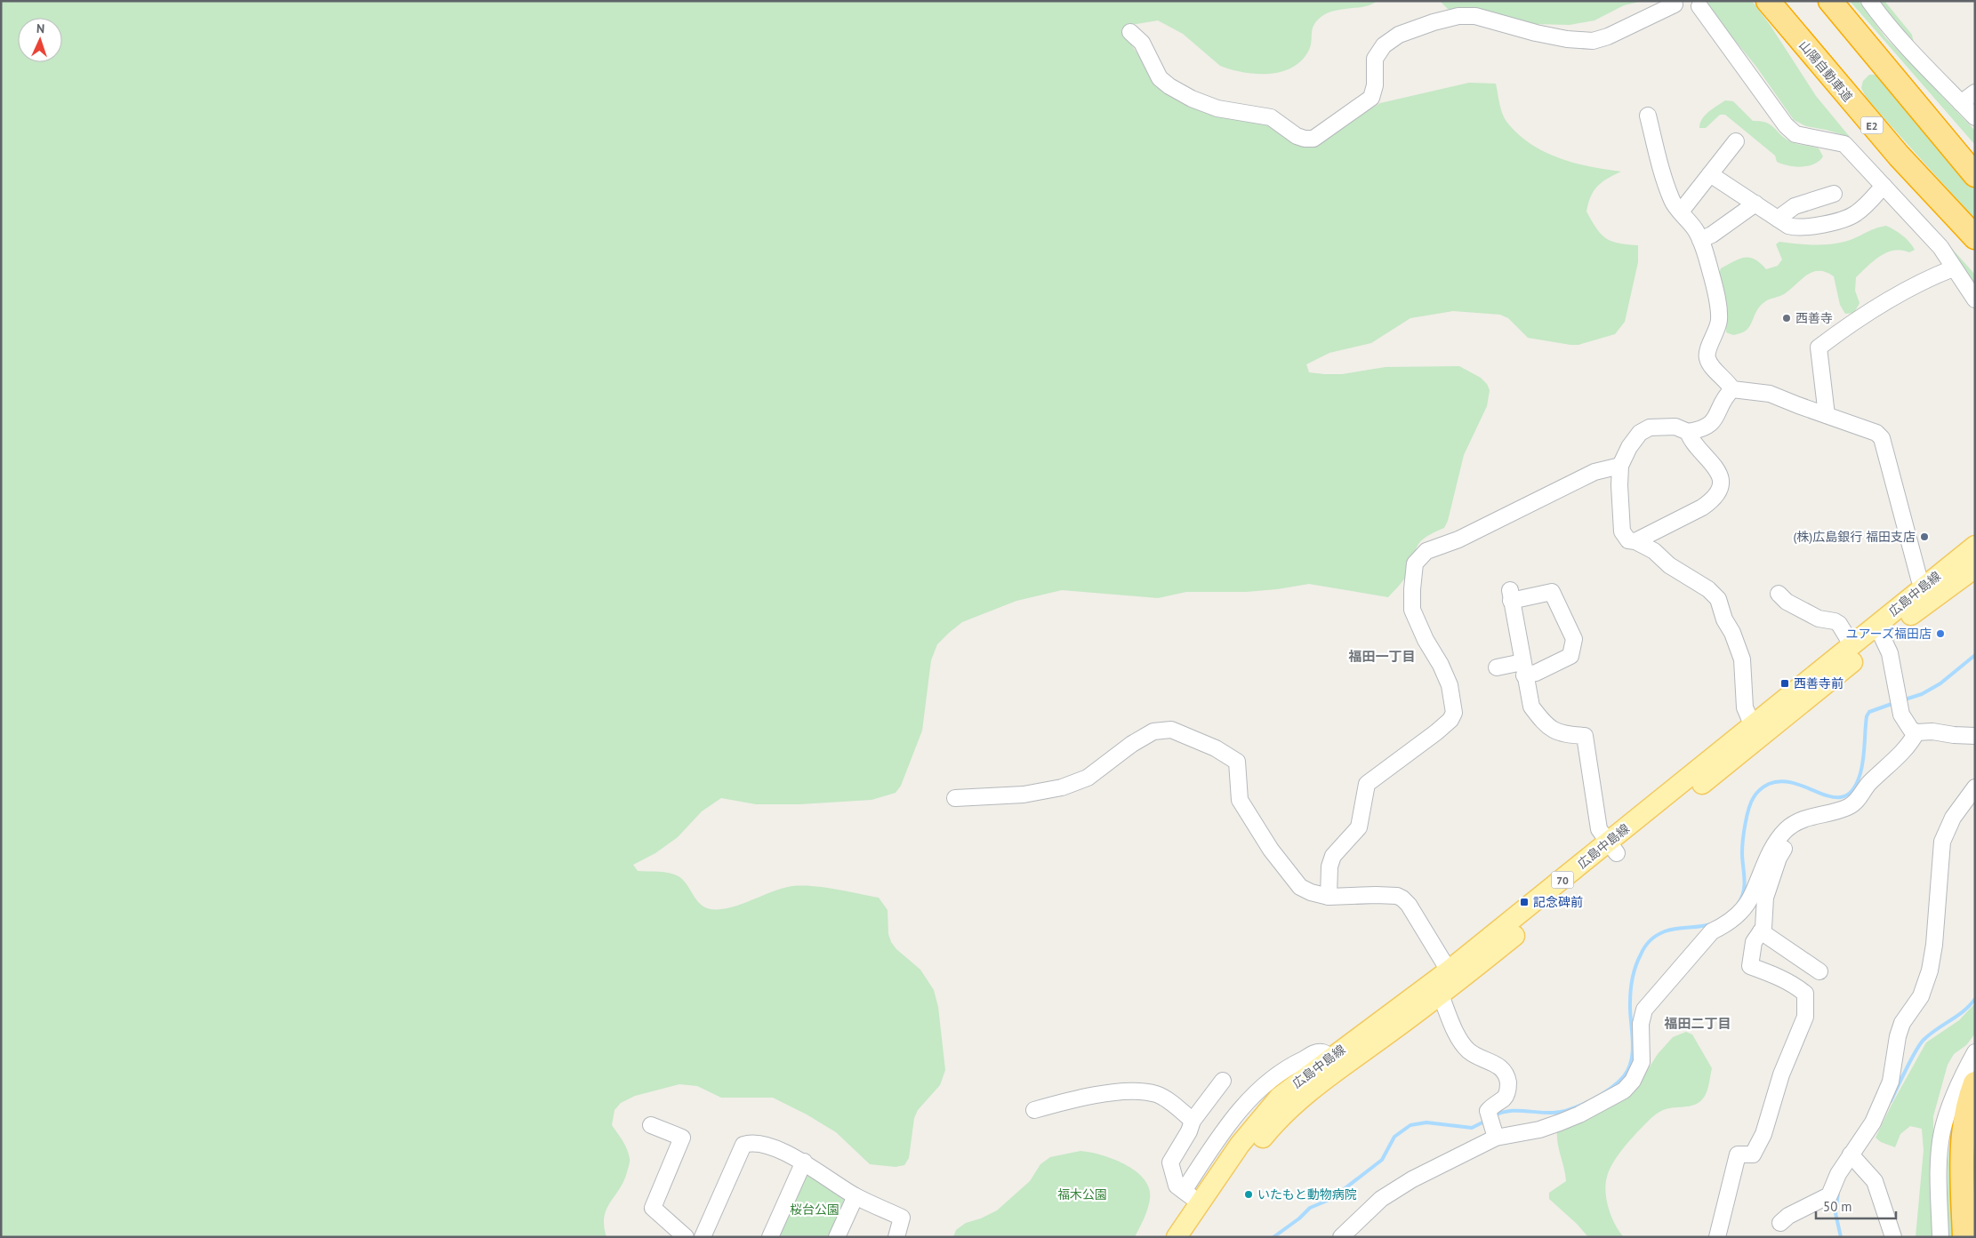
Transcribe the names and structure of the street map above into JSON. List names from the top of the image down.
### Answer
{
  "streets": {
    "highway": ["山陽自動車道", "E2"],
    "main road": ["広島中島線", "70"]
  },
  "districts": ["福田一丁目", "福田二丁目"],
  "parks": ["福木公園", "桜台公園"],
  "places": {
    "other": [
      "西善寺",
      "(株)広島銀行 福田支店",
      "ユアーズ福田店",
      "いたもと動物病院"
    ],
    "transit": ["西善寺前", "記念碑前"]
  },
  "scale_bar": "50 m",
  "north": "top"
}
